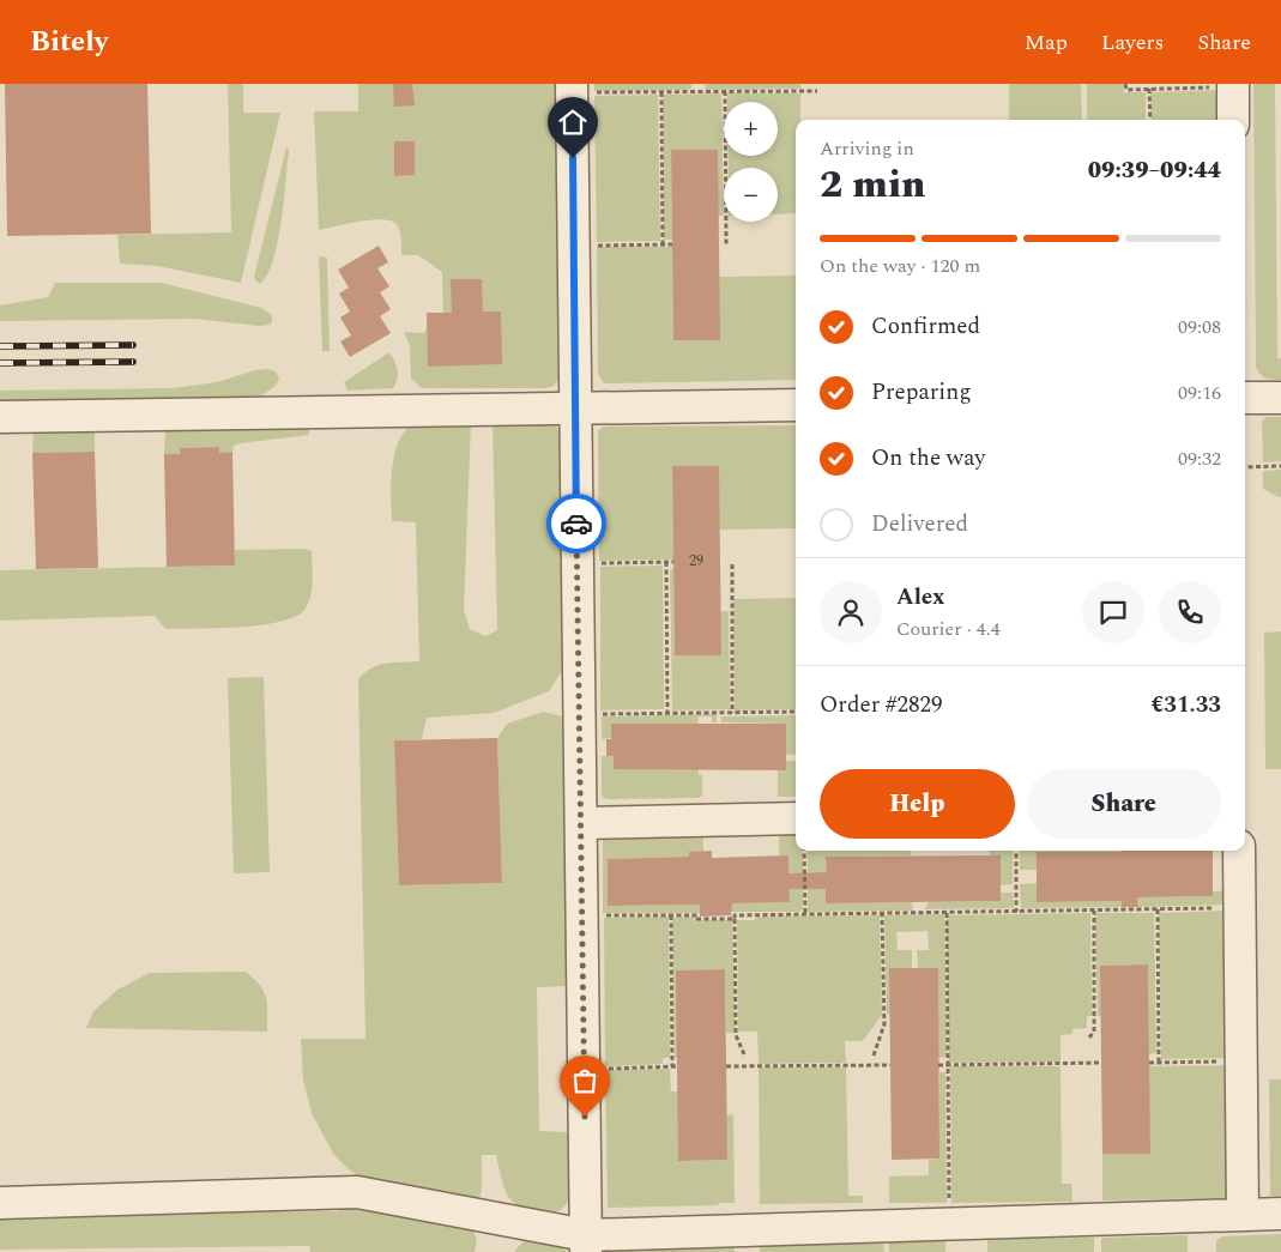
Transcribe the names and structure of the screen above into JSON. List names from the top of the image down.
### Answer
{
  "house_numbers": ["29"],
  "page": {
    "header": "Bitely",
    "nav": ["Map", "Layers", "Share"],
    "map_buttons": ["+", "−"],
    "heading": ["2 min", "Arriving in", "09:39–09:44"],
    "panel": [
      "Alex",
      "Courier · 4.4",
      "Order #2829",
      "€31.33"
    ],
    "bar": "On the way · 120 m",
    "list": [
      ["Confirmed", "09:08"],
      ["Preparing", "09:16"],
      ["On the way", "09:32"],
      "Delivered"
    ],
    "buttons": ["Help", "Share"]
  }
}
